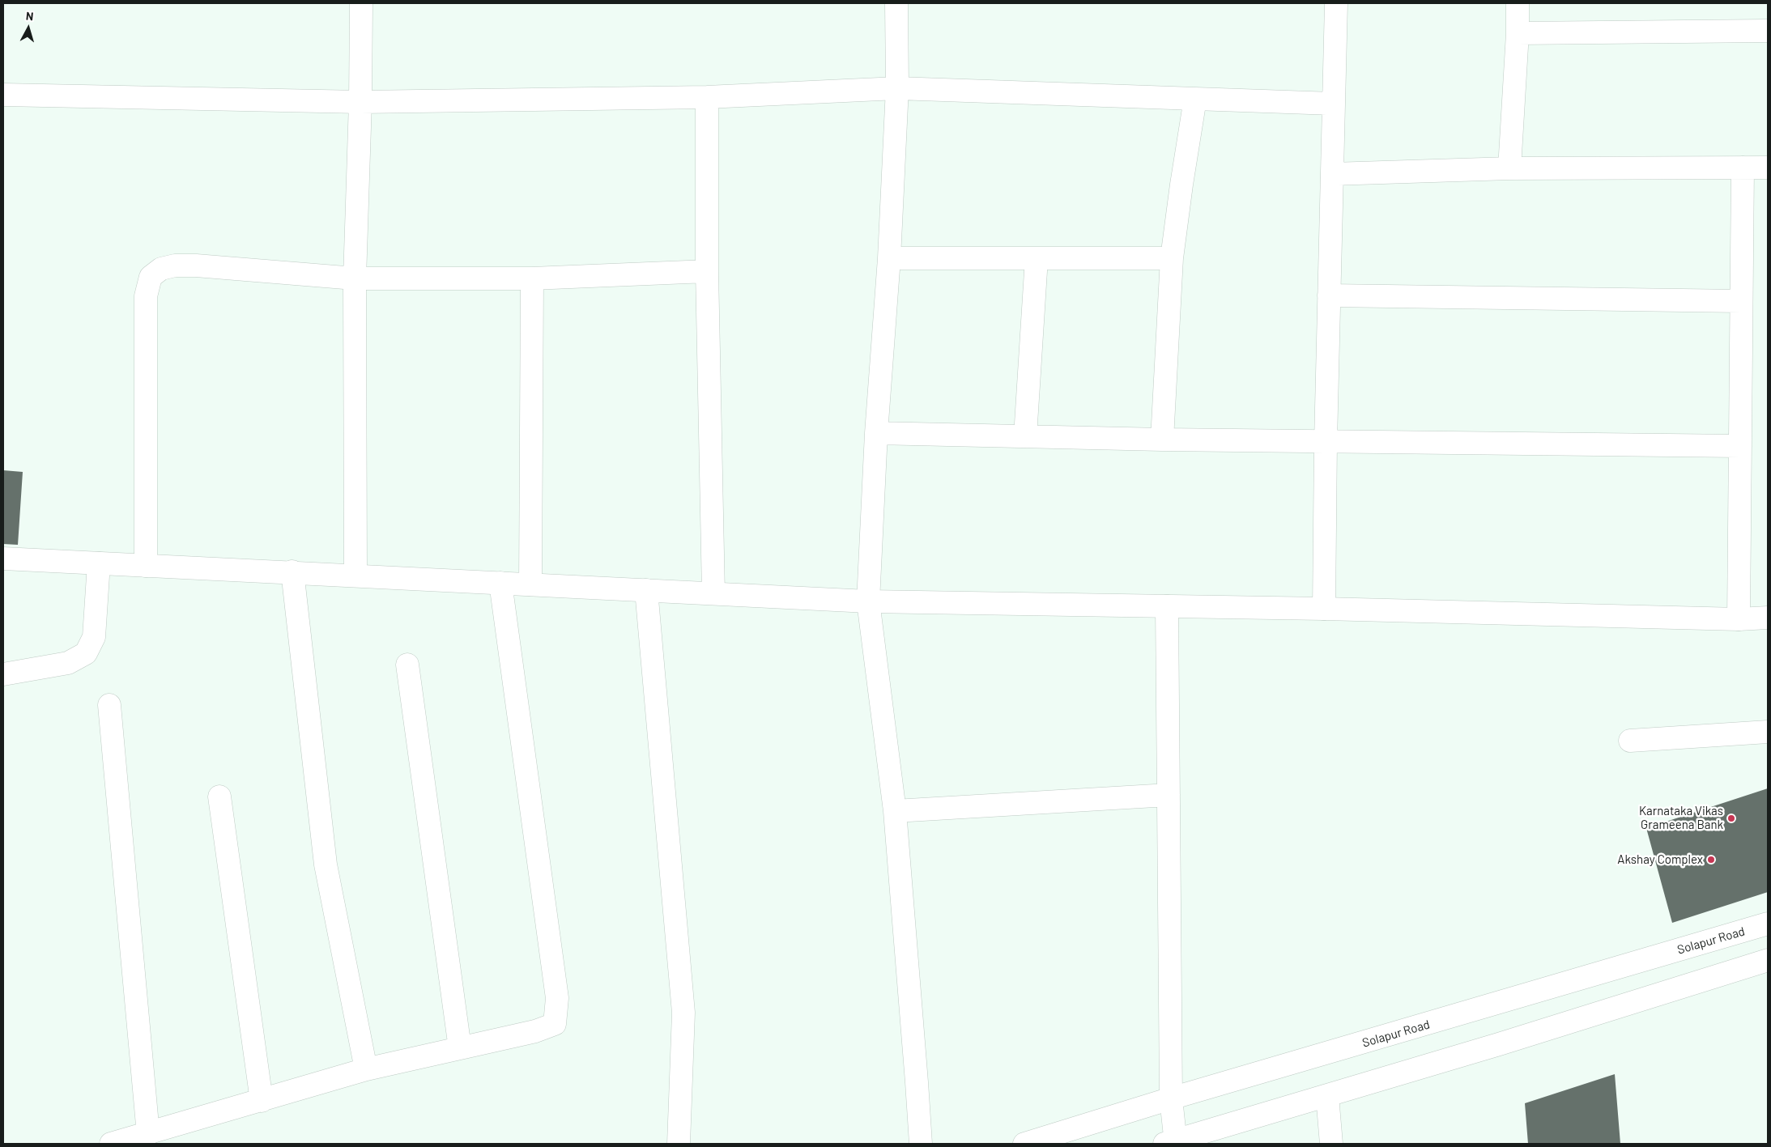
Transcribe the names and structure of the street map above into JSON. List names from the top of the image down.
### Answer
{
  "streets": {
    "street": ["Solapur Road"]
  },
  "places": ["Karnataka Vikas Grameena Bank", "Akshay Complex"],
  "north": "top"
}
